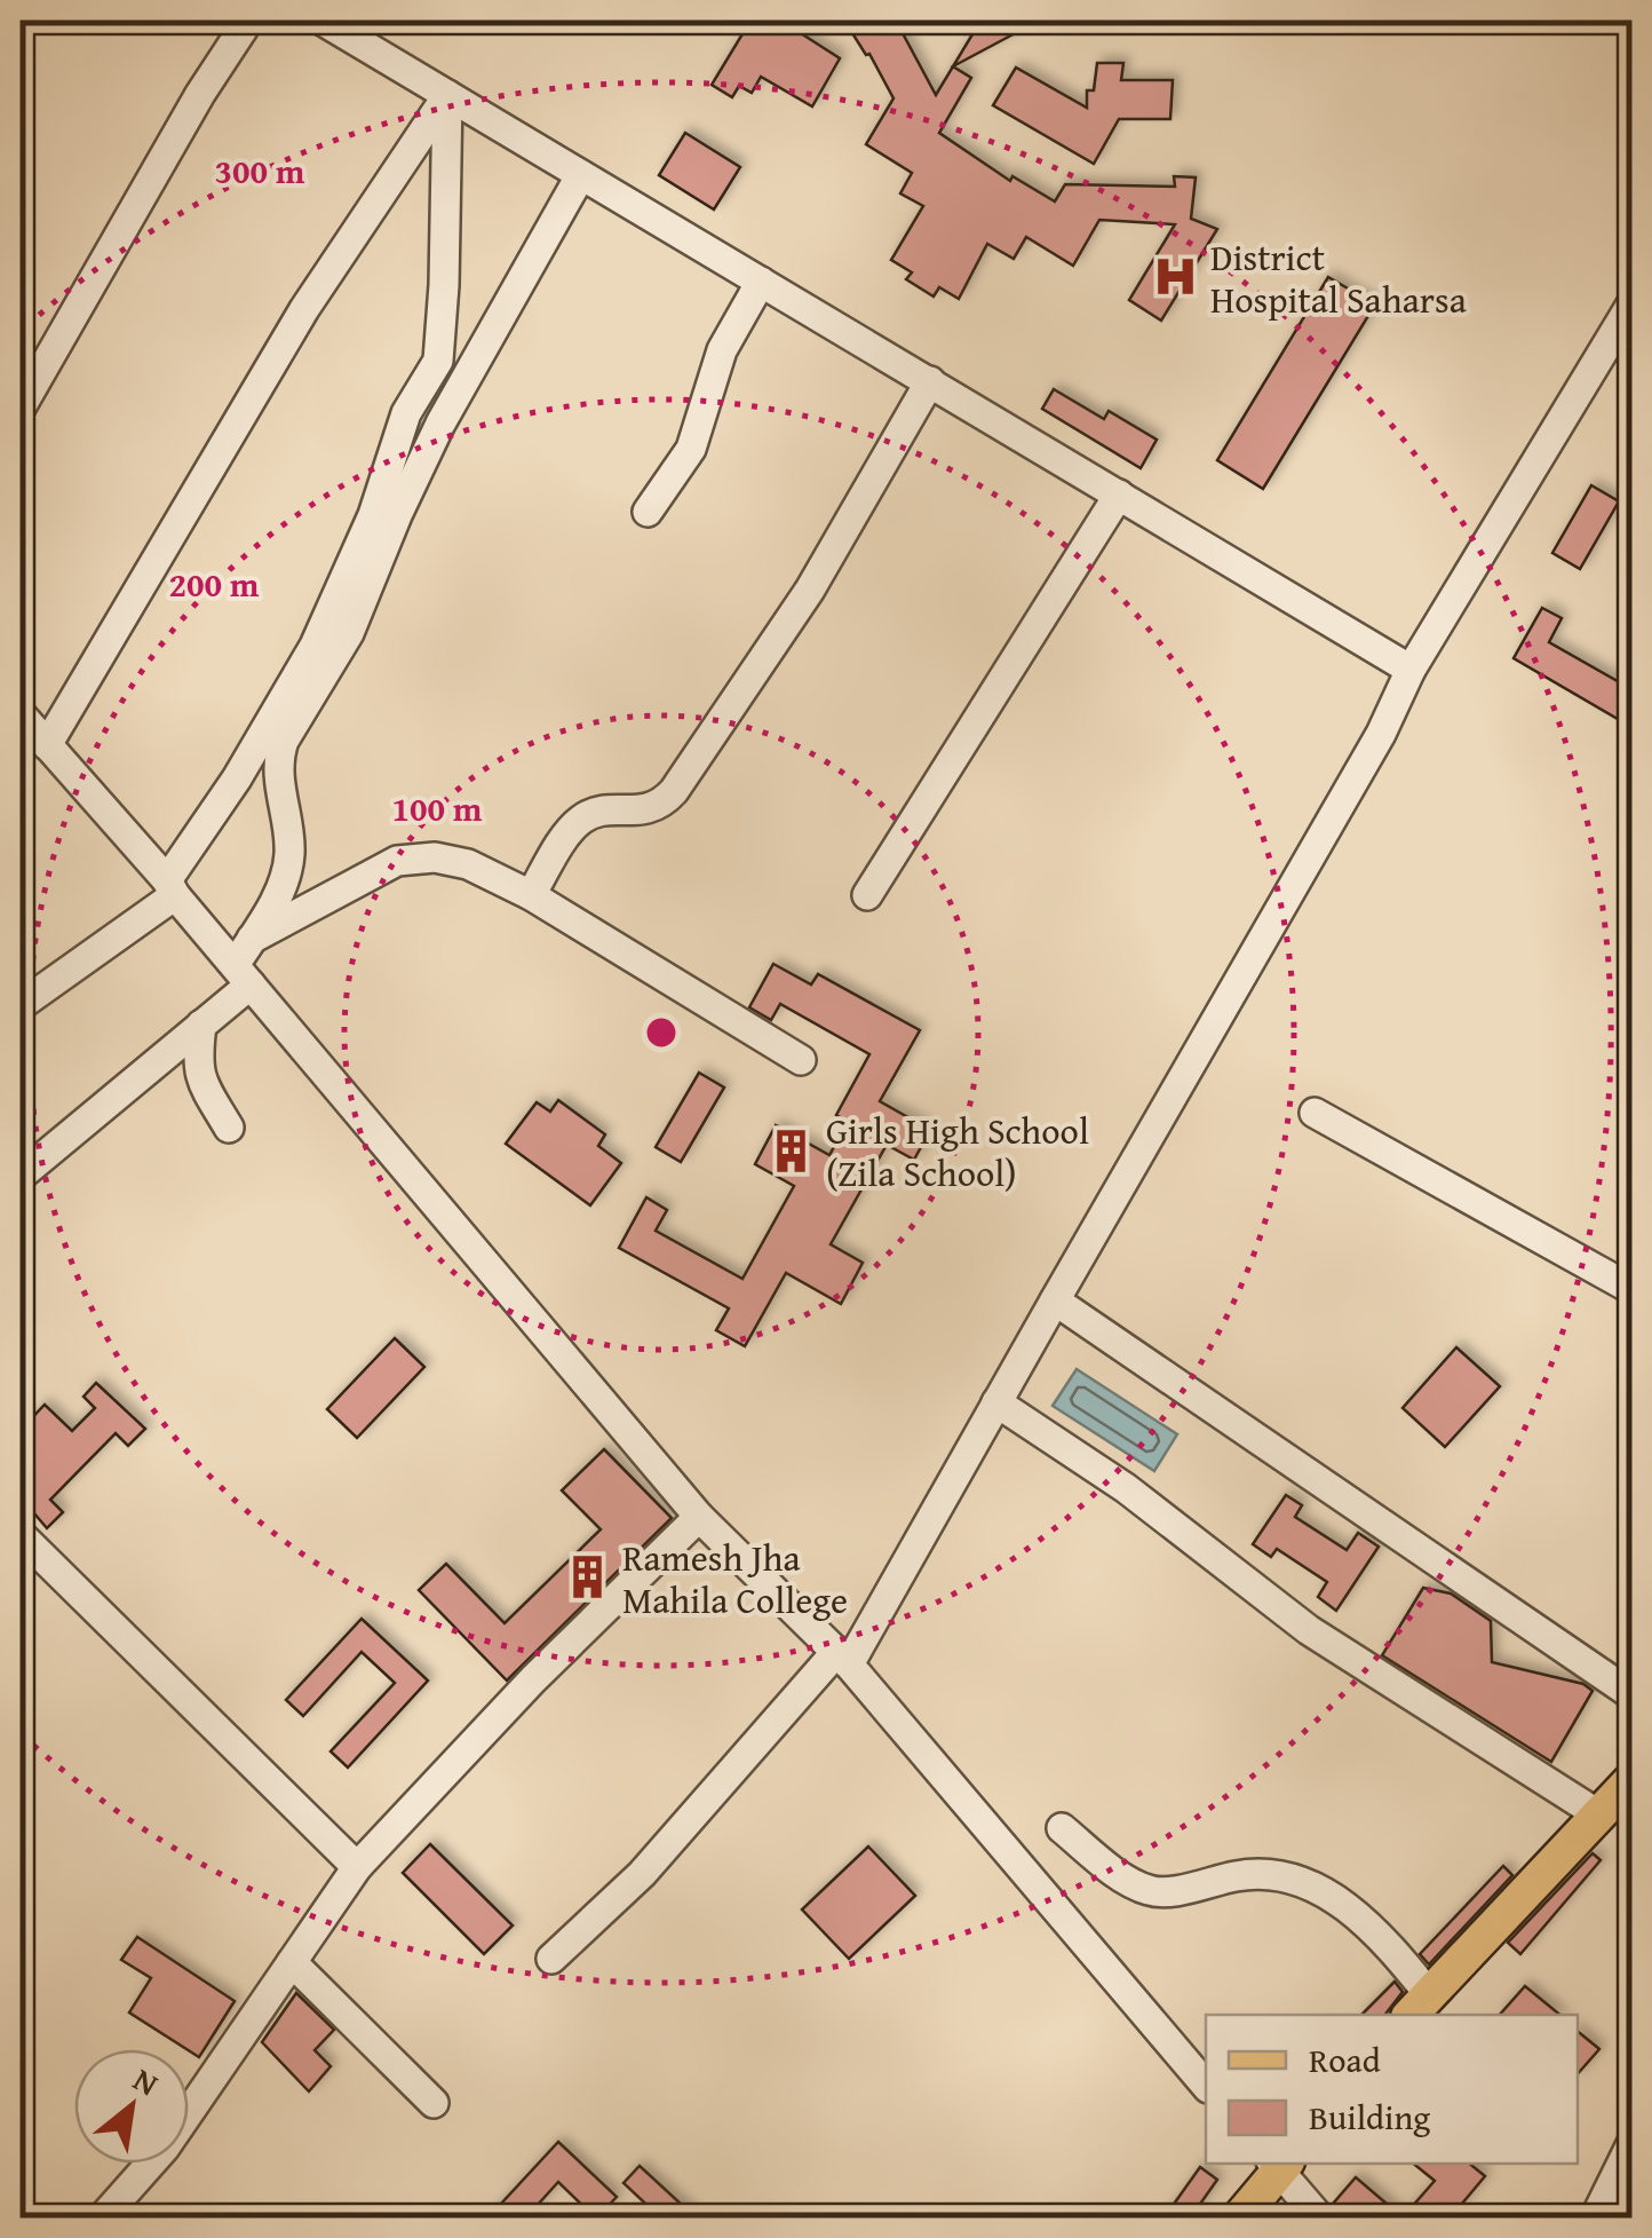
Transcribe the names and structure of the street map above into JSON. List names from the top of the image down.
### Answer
{
  "places": {
    "hospital": ["District Hospital Saharsa"],
    "building": ["Girls High School (Zila School)", "Ramesh Jha Mahila College"]
  },
  "legend": ["Road", "Building"],
  "north": "top right",
  "rings": ["300 m", "200 m", "100 m"]
}
